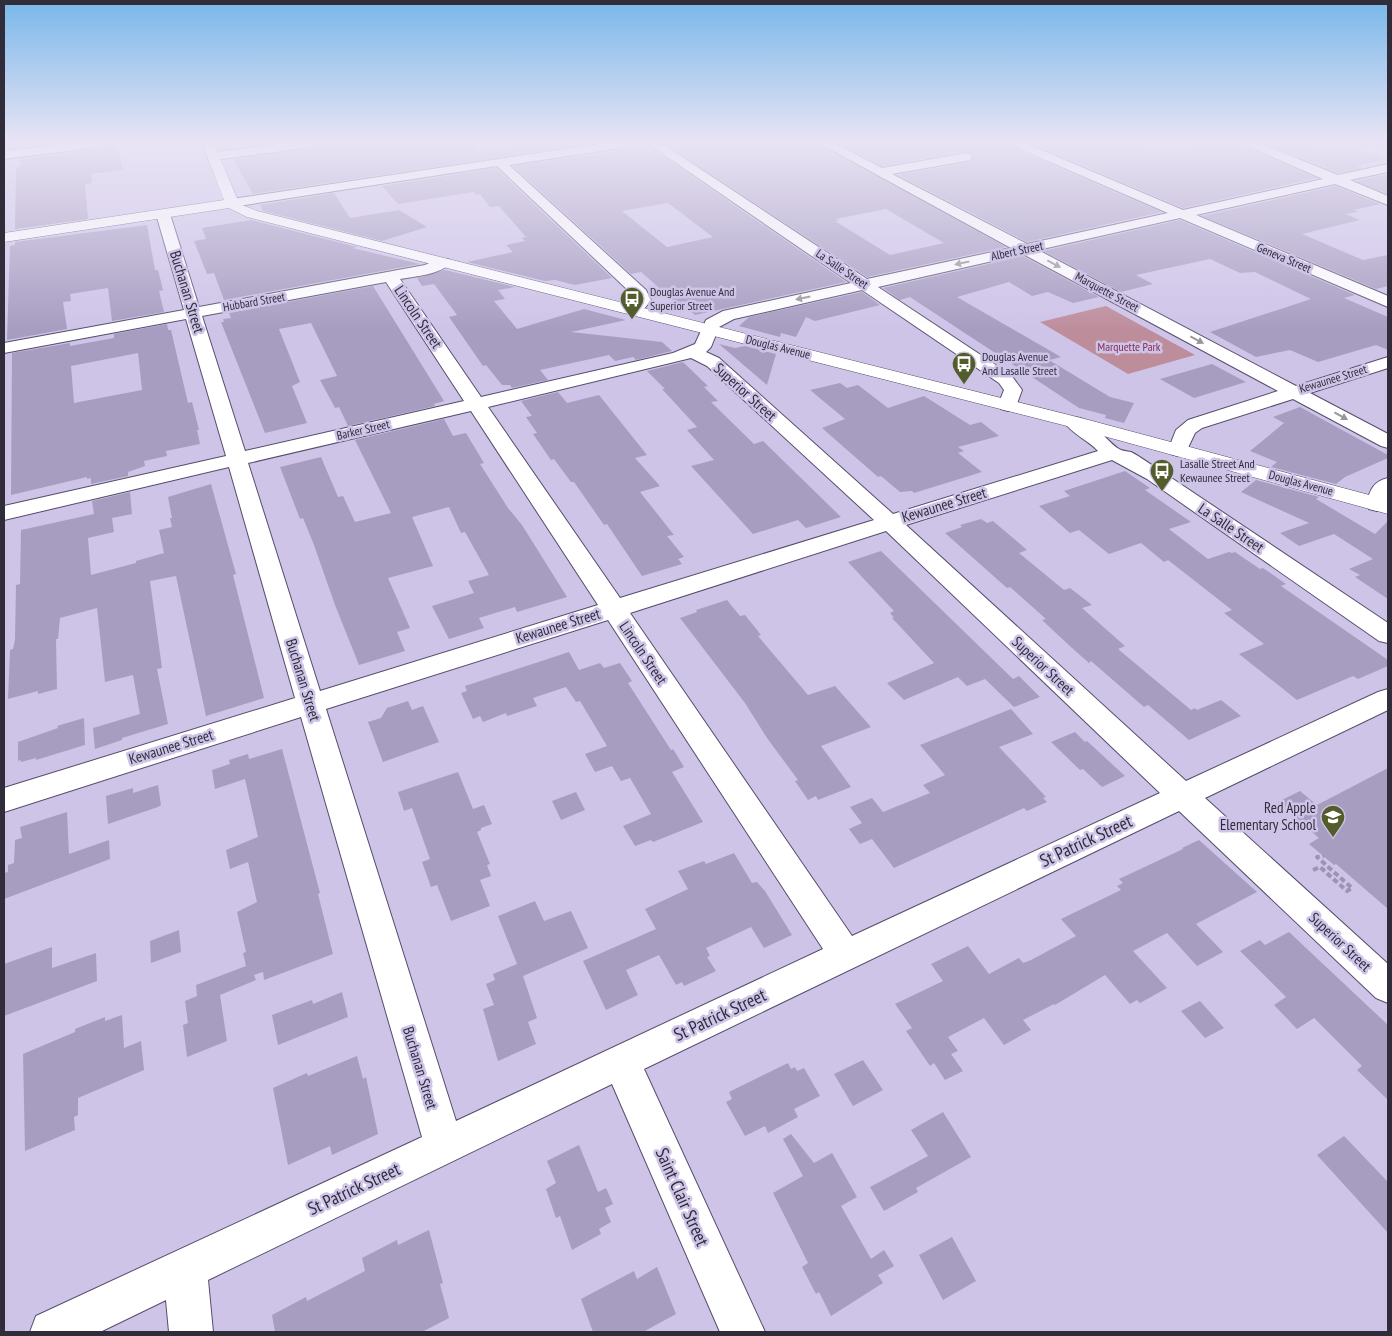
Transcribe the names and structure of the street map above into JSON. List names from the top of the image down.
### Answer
{
  "streets": {
    "main road": ["Douglas Avenue"],
    "street": [
      "Albert Street",
      "Geneva Street",
      "La Salle Street",
      "Buchanan Street",
      "Marquette Street",
      "Hubbard Street",
      "Lincoln Street",
      "Kewaunee Street",
      "Superior Street",
      "Barker Street",
      "St Patrick Street",
      "Saint Clair Street"
    ]
  },
  "crossings": [
    ["Albert Street", "Geneva Street"],
    ["Albert Street", "La Salle Street"],
    ["Albert Street", "Marquette Street"],
    ["Albert Street", "Douglas Avenue"],
    ["La Salle Street", "Douglas Avenue"],
    ["La Salle Street", "Kewaunee Street"],
    ["Buchanan Street", "Hubbard Street"],
    ["Buchanan Street", "Kewaunee Street"],
    ["Buchanan Street", "Barker Street"],
    ["Buchanan Street", "St Patrick Street"],
    ["Marquette Street", "Kewaunee Street"],
    ["Hubbard Street", "Lincoln Street"],
    ["Hubbard Street", "Douglas Avenue"],
    ["Lincoln Street", "Kewaunee Street"],
    ["Lincoln Street", "Barker Street"],
    ["Lincoln Street", "St Patrick Street"],
    ["Douglas Avenue", "Kewaunee Street"],
    ["Kewaunee Street", "Superior Street"],
    ["Superior Street", "Barker Street"],
    ["Superior Street", "St Patrick Street"],
    ["St Patrick Street", "Saint Clair Street"]
  ],
  "one_way": ["Albert Street", "Marquette Street"],
  "parks": ["Marquette Park"],
  "places": {
    "bus stop": ["Douglas Avenue And Superior Street", "Douglas Avenue And Lasalle Street", "Lasalle Street And Kewaunee Street"],
    "school or university": ["Red Apple Elementary School"]
  }
}
